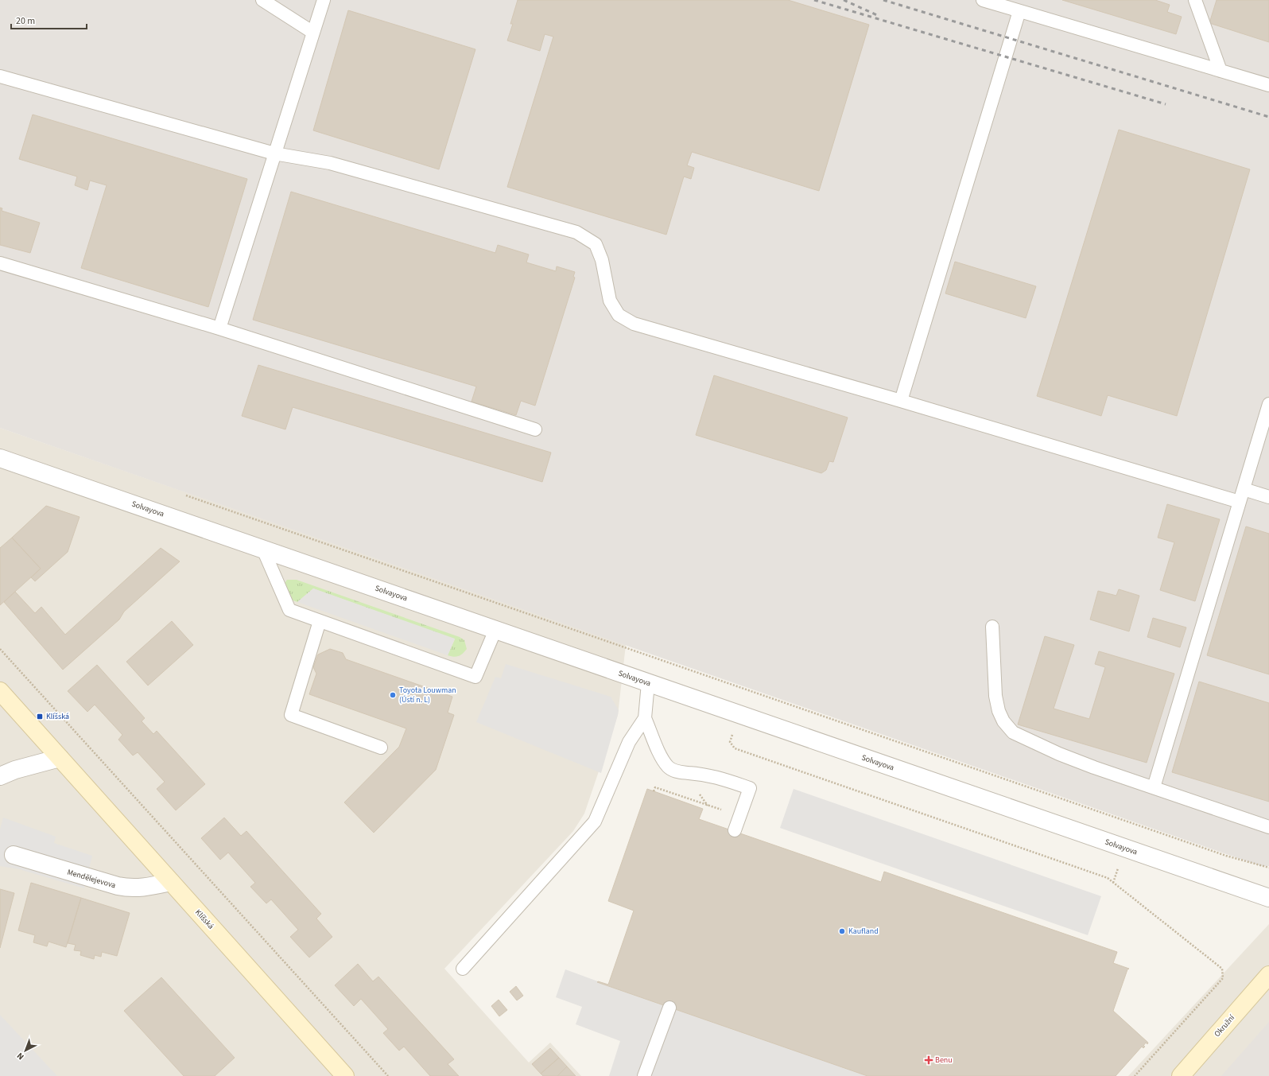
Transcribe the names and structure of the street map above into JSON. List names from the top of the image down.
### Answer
{
  "streets": {
    "street": [
      "Solvayova",
      "Mendělejevova",
      "Klíšská",
      "Okružní"
    ]
  },
  "crossings": [
    ["Mendělejevova", "Klíšská"]
  ],
  "places": {
    "other": ["Toyota Louwman (Ústí n. L)", "Kaufland"],
    "transit": ["Klíšská"],
    "health": ["Benu"]
  },
  "scale_bar": "20 m",
  "north": "bottom left"
}
